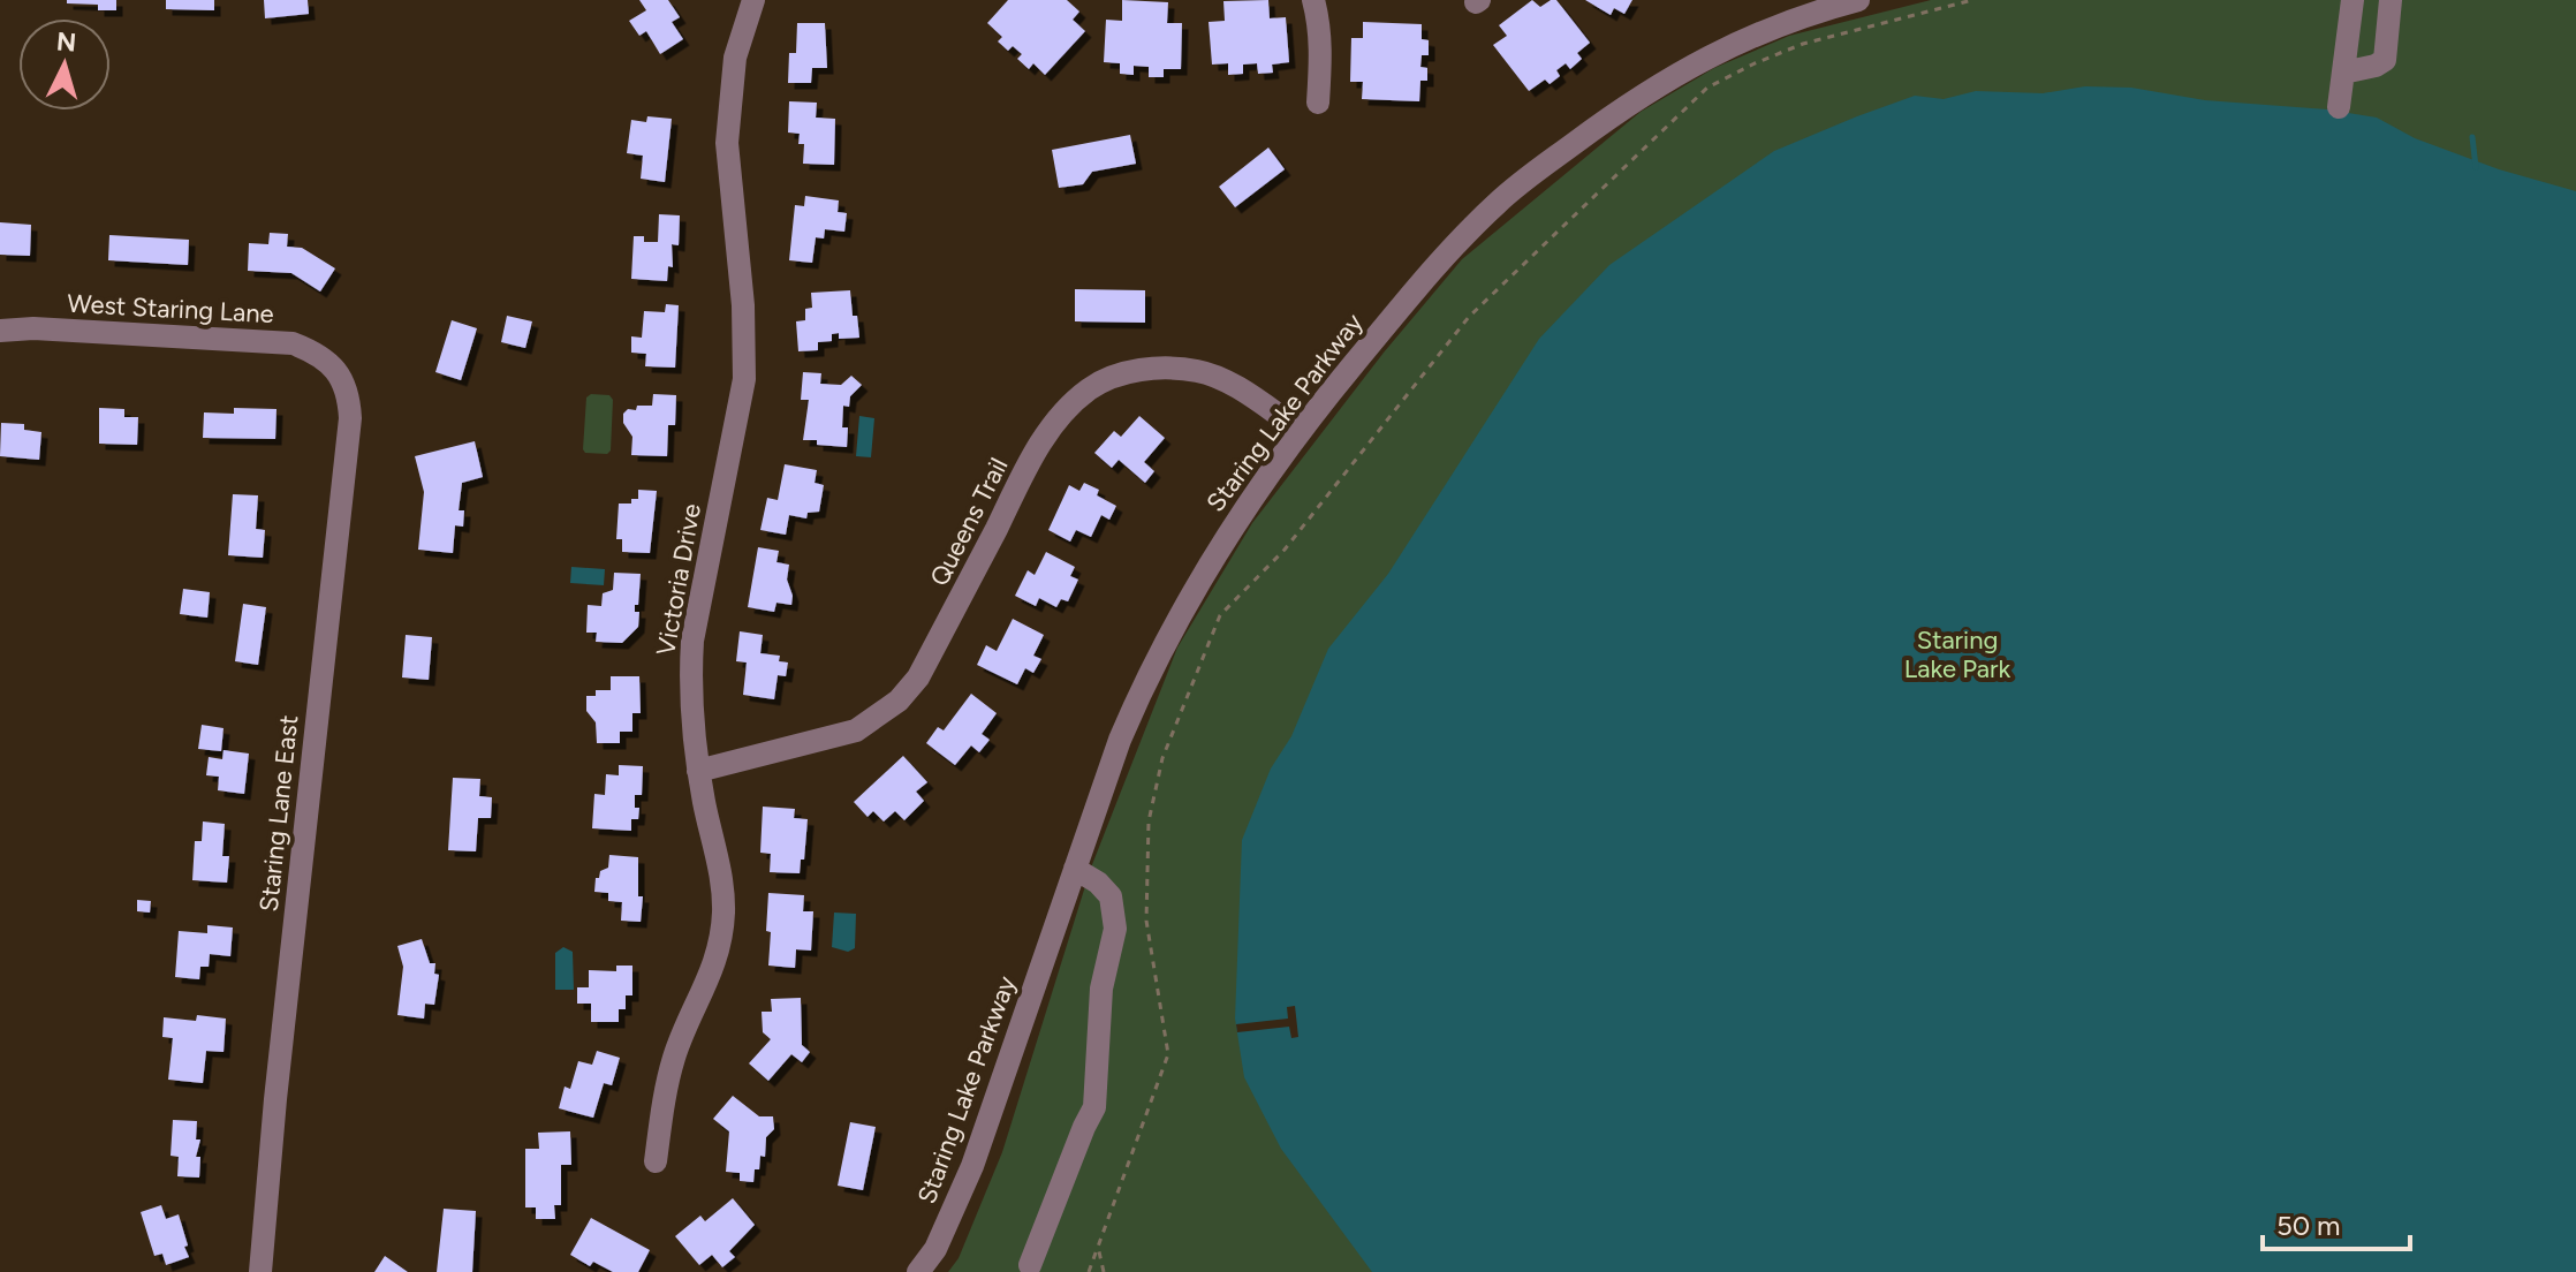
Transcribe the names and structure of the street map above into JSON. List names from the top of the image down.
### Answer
{
  "streets": {
    "street": [
      "West Staring Lane",
      "Staring Lake Parkway",
      "Queens Trail",
      "Victoria Drive",
      "Staring Lane East"
    ]
  },
  "crossings": [
    ["West Staring Lane", "Staring Lane East"],
    ["Staring Lake Parkway", "Queens Trail"],
    ["Queens Trail", "Victoria Drive"]
  ],
  "parks": ["Staring Lake Park"],
  "scale_bar": "50 m",
  "north": "top"
}
